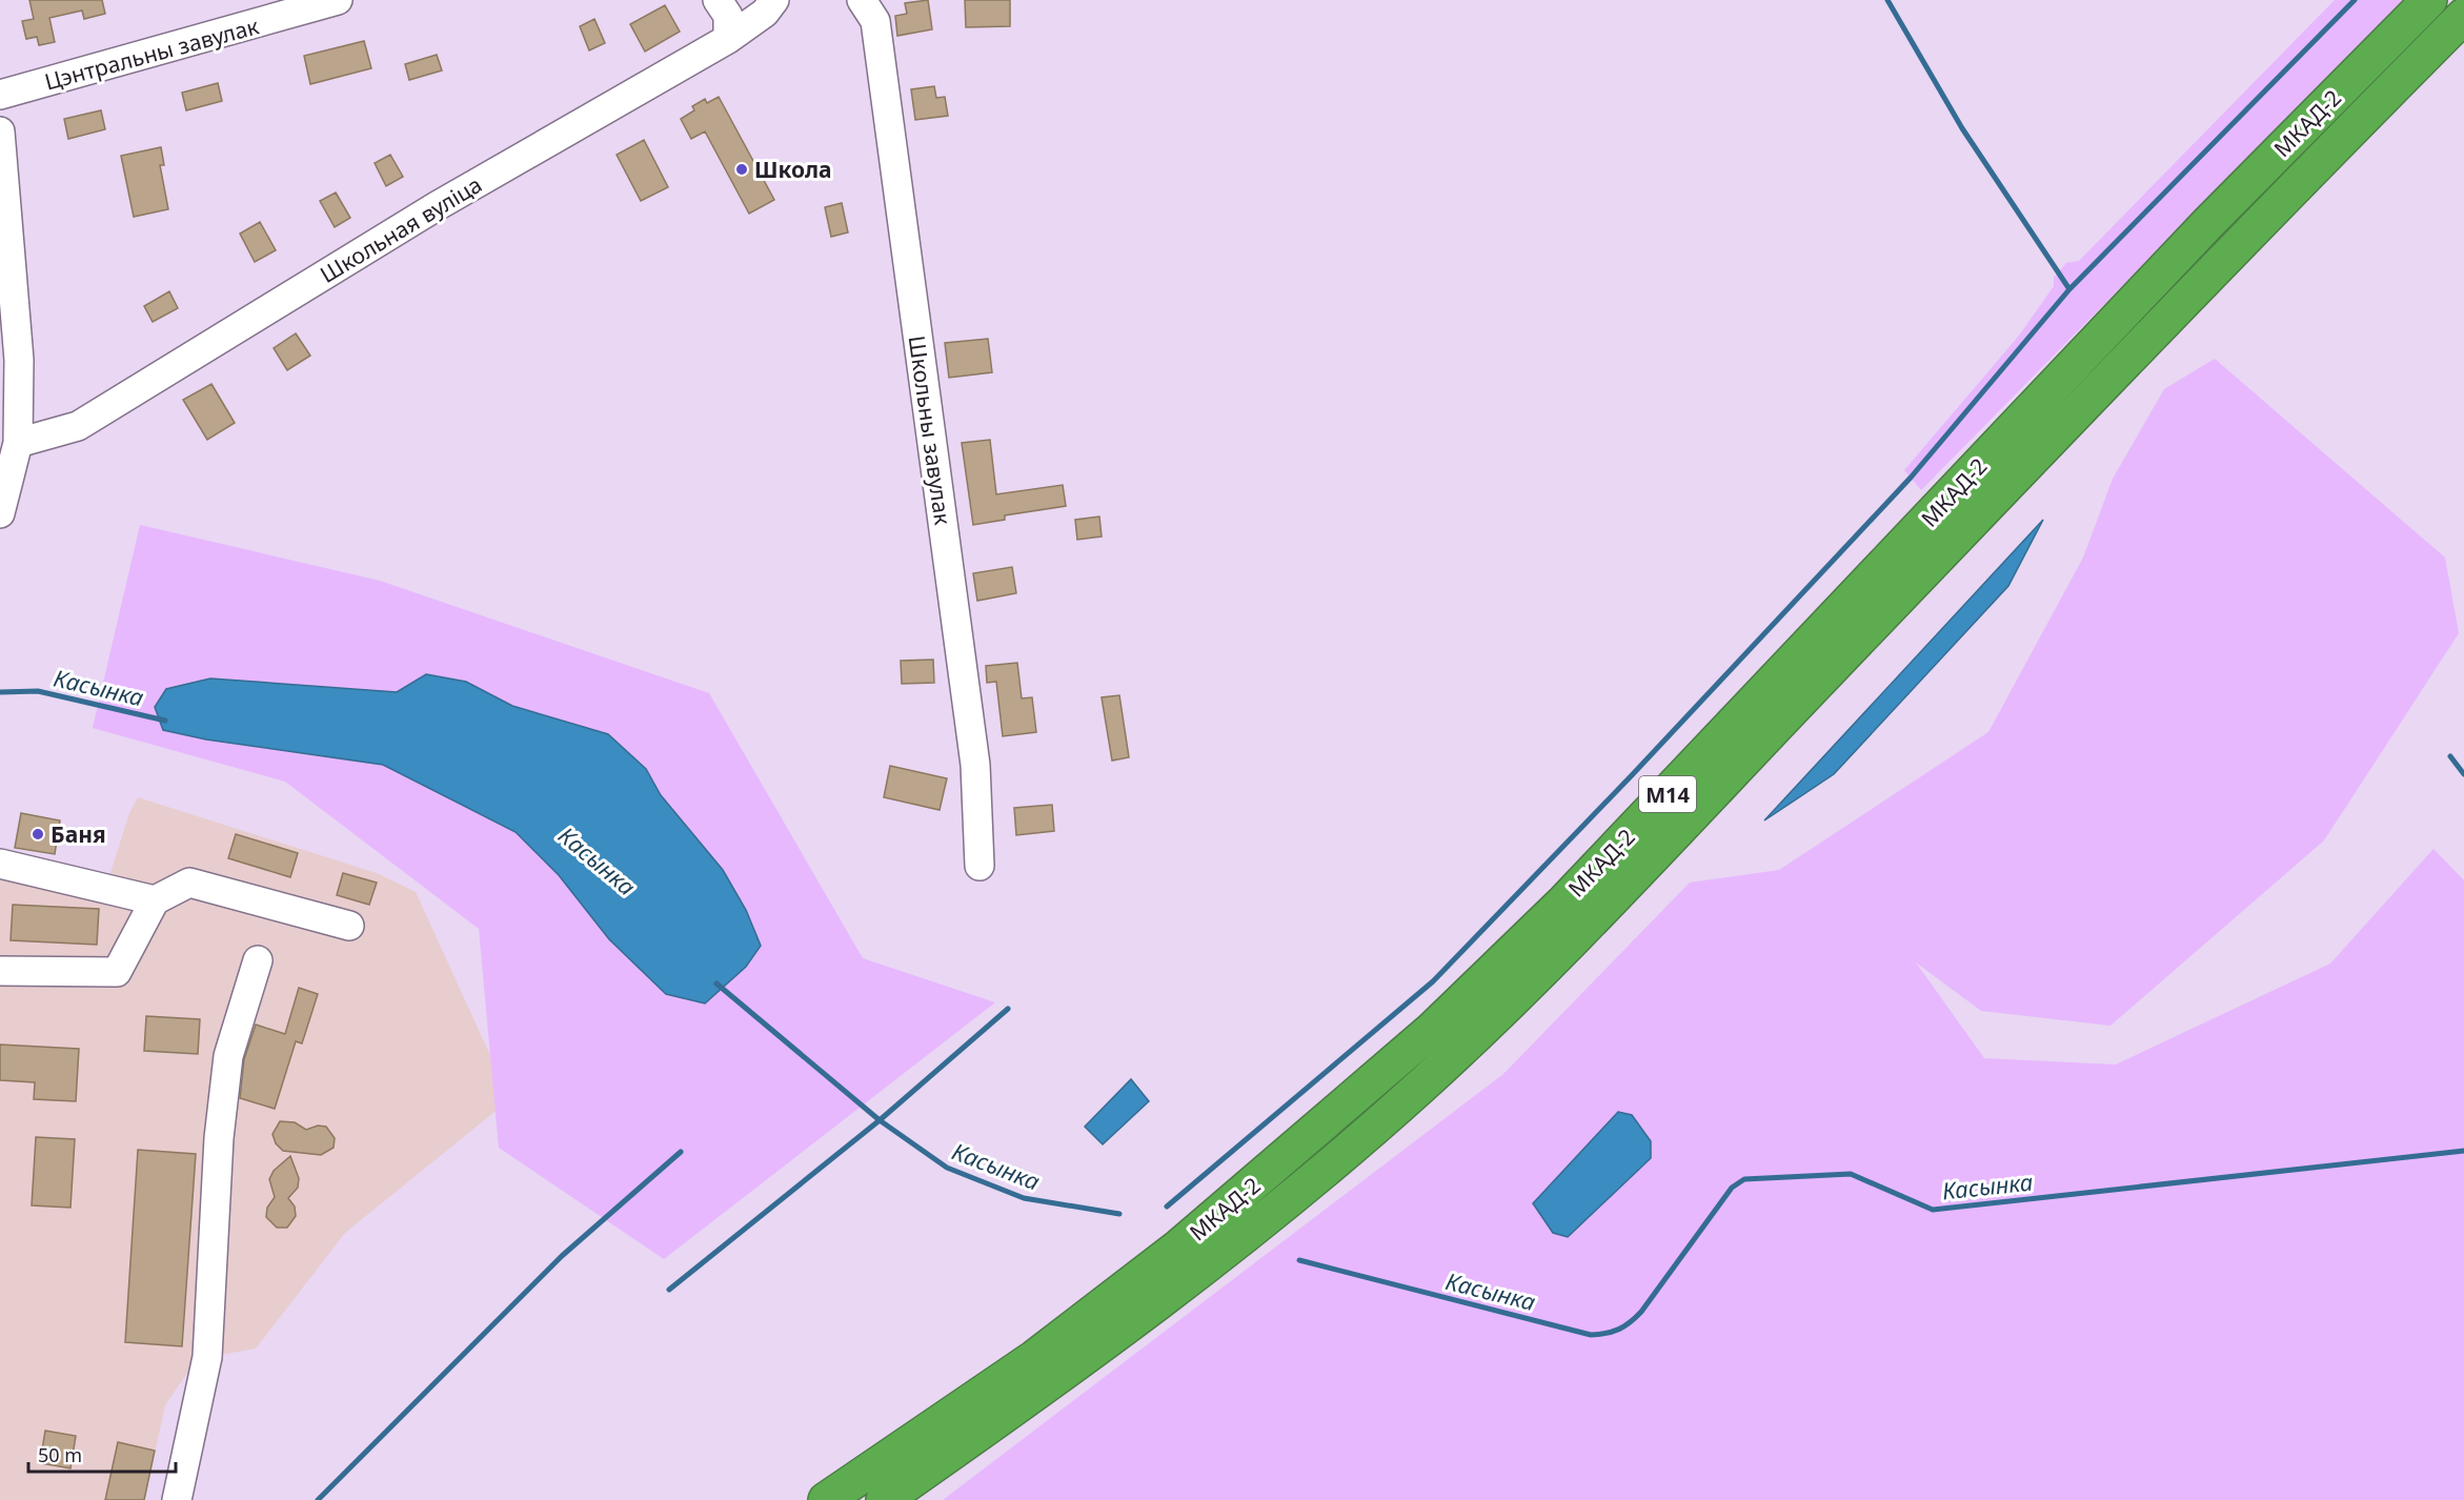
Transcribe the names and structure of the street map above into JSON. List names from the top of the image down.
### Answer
{
  "streets": {
    "highway": ["МКАД-2", "М14"],
    "street": ["Цэнтральны завулак", "Школьная вуліца", "Школьны завулак"]
  },
  "water": ["Касынка"],
  "places": ["Школа", "Баня"],
  "scale_bar": "50 m"
}
